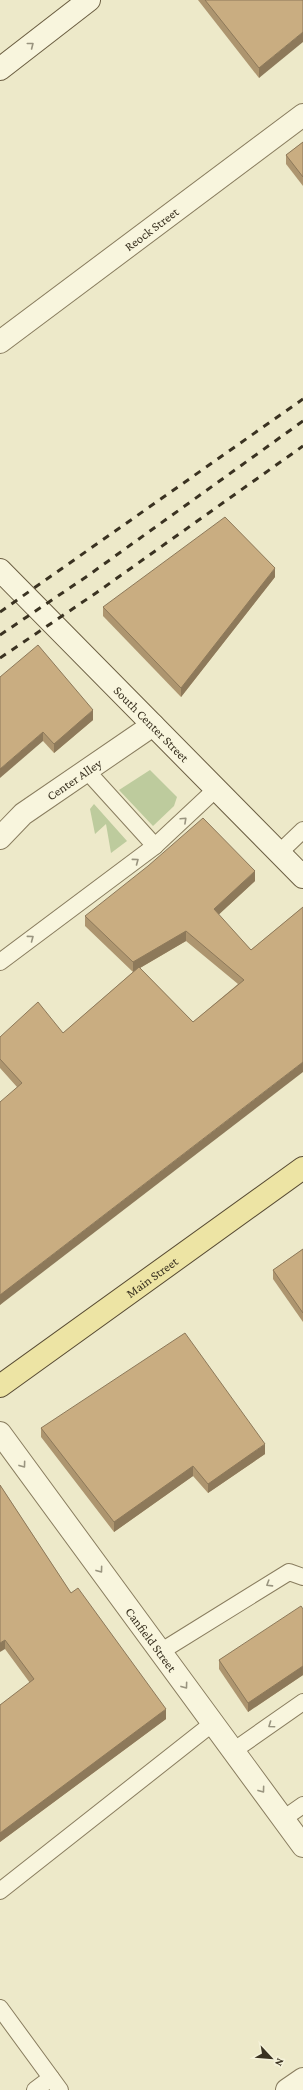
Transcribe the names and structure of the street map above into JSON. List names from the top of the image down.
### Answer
{
  "streets": {
    "main road": ["Main Street"],
    "street": [
      "Reock Street",
      "South Center Street",
      "Center Alley",
      "Canfield Street"
    ]
  },
  "crossings": [
    ["South Center Street", "Center Alley"]
  ],
  "one_way": ["Canfield Street"],
  "north": "bottom right"
}
